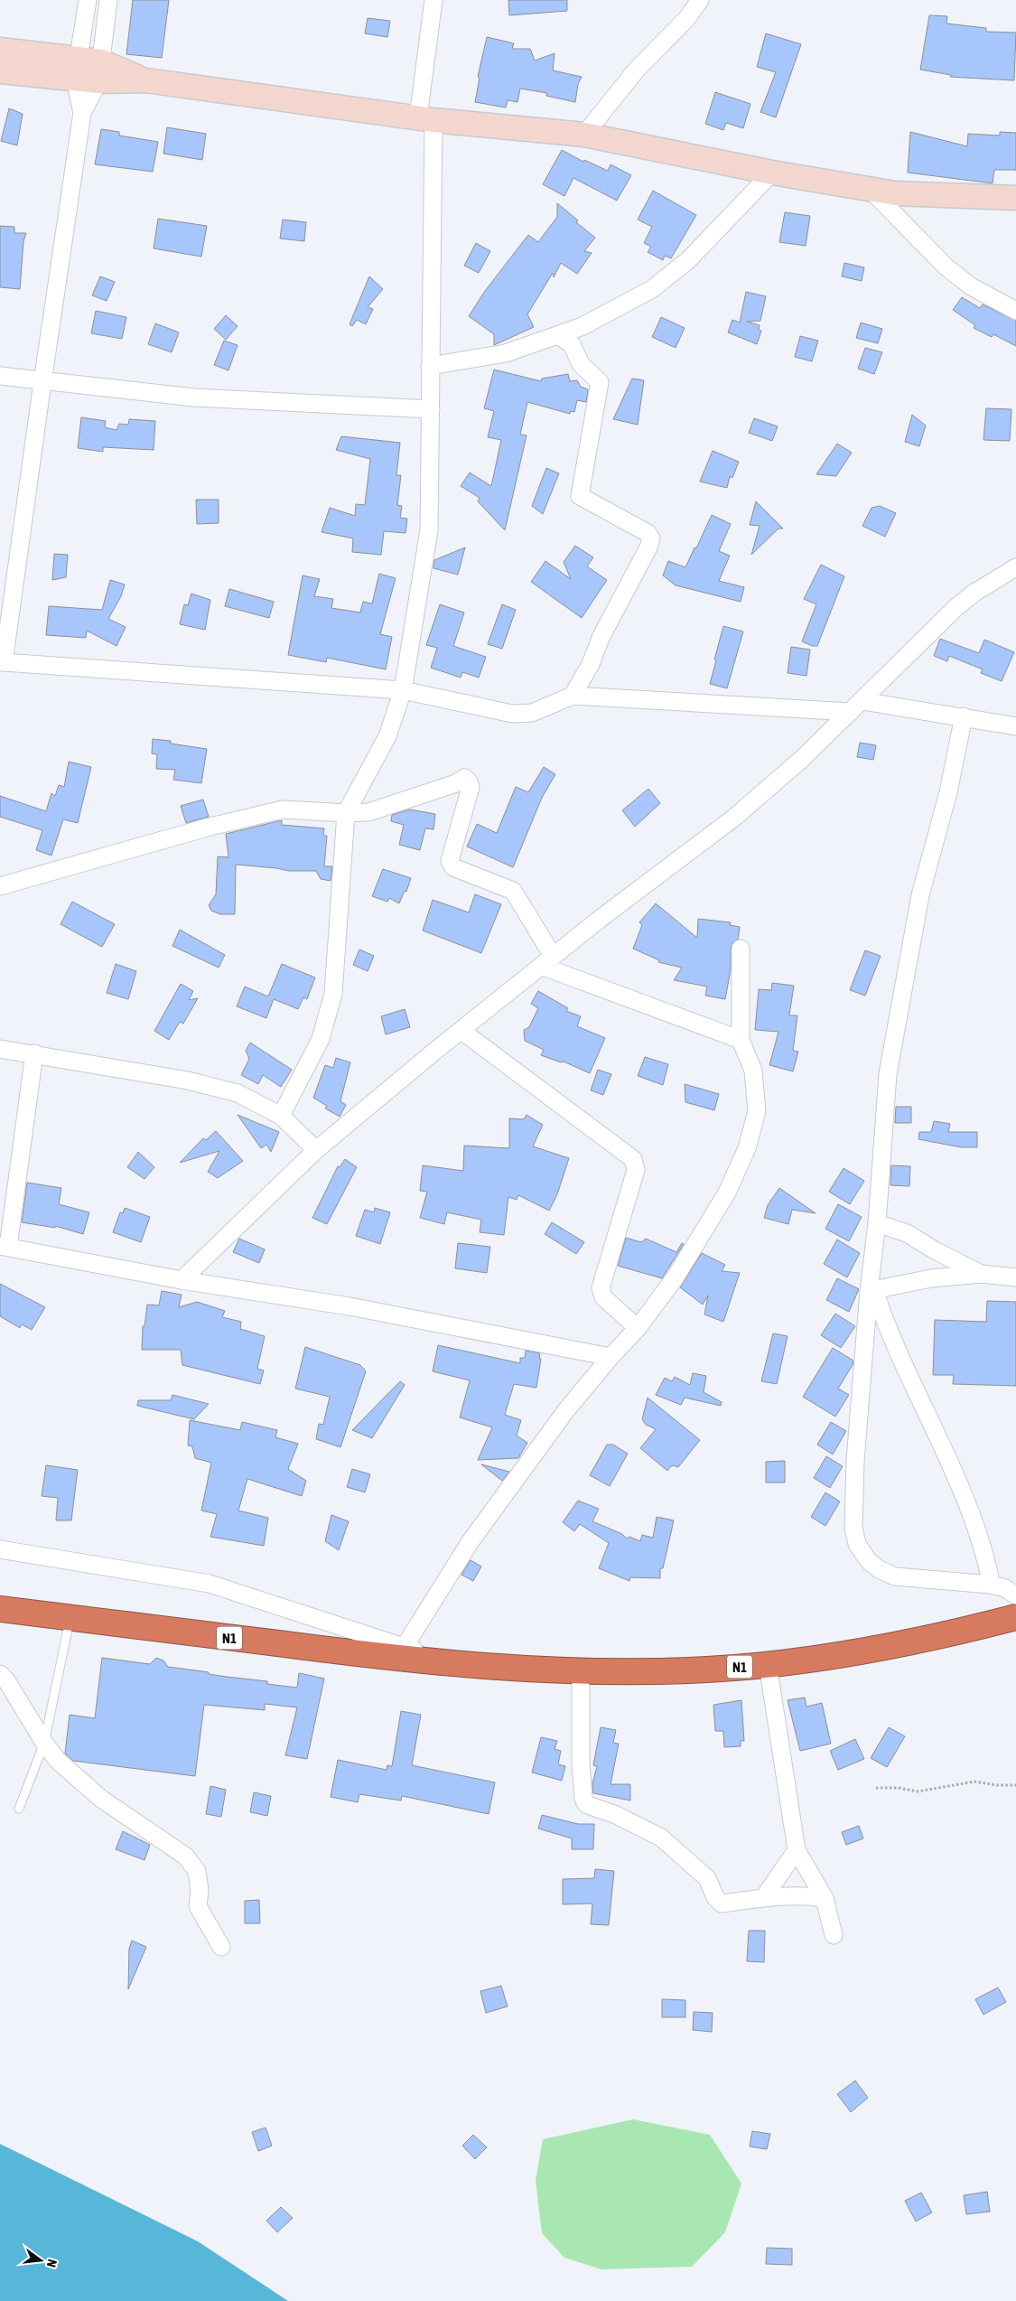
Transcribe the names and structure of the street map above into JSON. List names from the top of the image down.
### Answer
{
  "streets": {
    "highway": ["N1"]
  },
  "north": "right"
}
